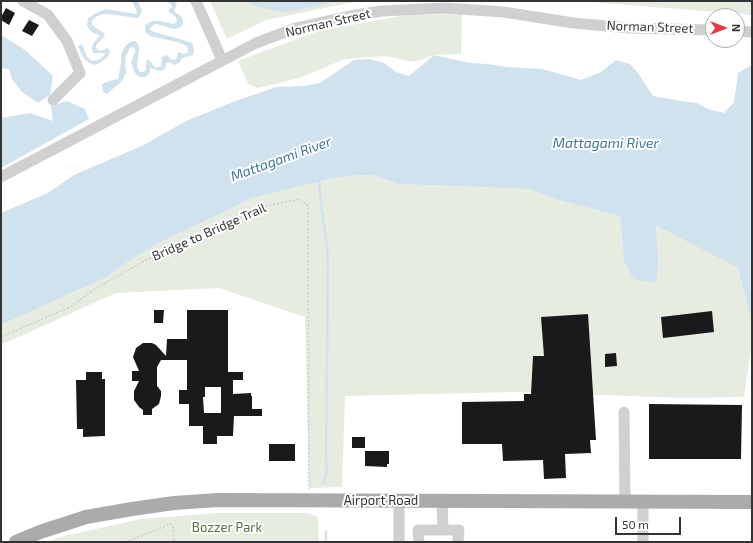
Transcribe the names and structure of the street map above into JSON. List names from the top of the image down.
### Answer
{
  "streets": {
    "main road": ["Airport Road"],
    "street": ["Norman Street"],
    "path": ["Bridge to Bridge Trail"]
  },
  "crossings": [
    ["Bridge to Bridge Trail", "Airport Road"]
  ],
  "water": ["Mattagami River"],
  "parks": ["Bozzer Park"],
  "scale_bar": "50 m",
  "north": "right"
}
